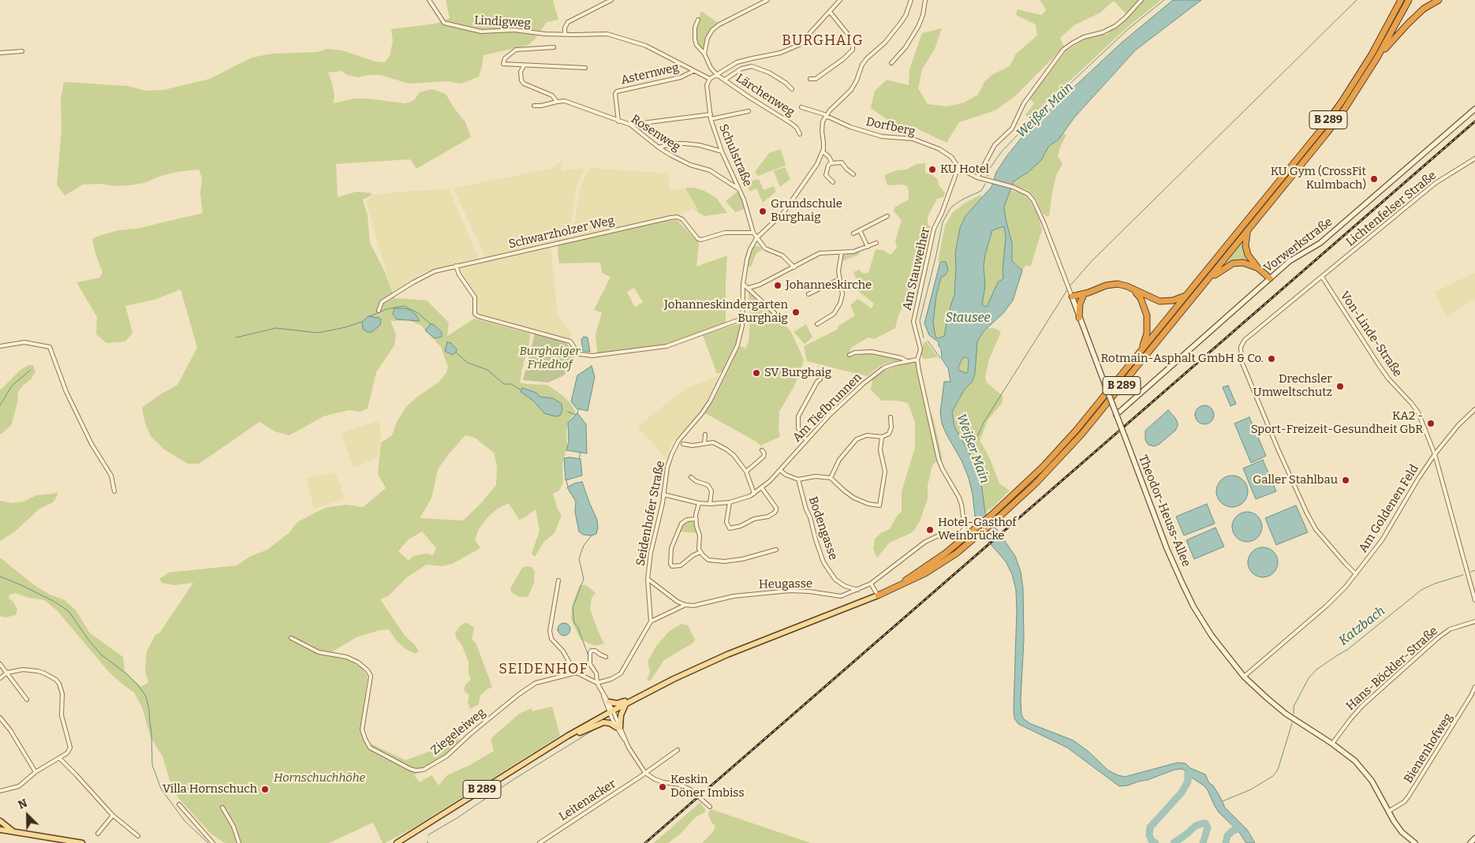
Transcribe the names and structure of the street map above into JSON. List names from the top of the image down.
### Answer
{
  "streets": {
    "highway": ["B 289"],
    "main road": ["Vorwerkstraße", "Theodor-Heuss-Allee"],
    "street": [
      "Lindigweg",
      "Asternweg",
      "Lärchenweg",
      "Dorfberg",
      "Rosenweg",
      "Schulstraße",
      "Lichtenfelser Straße",
      "Schwarzholzer Weg",
      "Am Stauweiher",
      "Von-Linde-Straße",
      "Am Tiefbrunnen",
      "Am Goldenen Feld",
      "Seidenhofer Straße",
      "Bodengasse",
      "Heugasse",
      "Hans-Böckler-Straße",
      "Ziegeleiweg",
      "Bienenhofweg",
      "Leitenacker"
    ]
  },
  "crossings": [
    ["Lindigweg", "Asternweg"],
    ["Lindigweg", "Schulstraße"],
    ["Asternweg", "Rosenweg"],
    ["Dorfberg", "Am Stauweiher"],
    ["Dorfberg", "Theodor-Heuss-Allee"],
    ["Rosenweg", "Schulstraße"],
    ["Schulstraße", "Schwarzholzer Weg"],
    ["Schulstraße", "Seidenhofer Straße"],
    ["Lichtenfelser Straße", "Von-Linde-Straße"],
    ["Lichtenfelser Straße", "Am Goldenen Feld"],
    ["Vorwerkstraße", "Theodor-Heuss-Allee"],
    ["Am Stauweiher", "Am Tiefbrunnen"],
    ["Am Stauweiher", "Heugasse"],
    ["Von-Linde-Straße", "Am Goldenen Feld"],
    ["Am Tiefbrunnen", "Seidenhofer Straße"],
    ["Am Goldenen Feld", "Theodor-Heuss-Allee"],
    ["Theodor-Heuss-Allee", "Hans-Böckler-Straße"],
    ["Theodor-Heuss-Allee", "Bienenhofweg"],
    ["Seidenhofer Straße", "Heugasse"],
    ["Bodengasse", "Heugasse"]
  ],
  "districts": ["BURGHAIG", "SEIDENHOF"],
  "water": ["Weißer Main", "Stausee", "Katzbach"],
  "parks": ["Burghaiger Friedhof", "Hornschuchhöhe"],
  "places": [
    "KU Hotel",
    "KU Gym (CrossFit Kulmbach)",
    "Grundschule Burghaig",
    "Johanneskirche",
    "Johanneskindergarten Burghaig",
    "Rotmain-Asphalt GmbH & Co.",
    "SV Burghaig",
    "Drechsler Umweltschutz",
    "KA2 - Sport-Freizeit-Gesundheit GbR",
    "Galler Stahlbau",
    "Hotel-Gasthof Weinbrücke",
    "Keskin Döner Imbiss",
    "Villa Hornschuch"
  ],
  "north": "top left"
}
